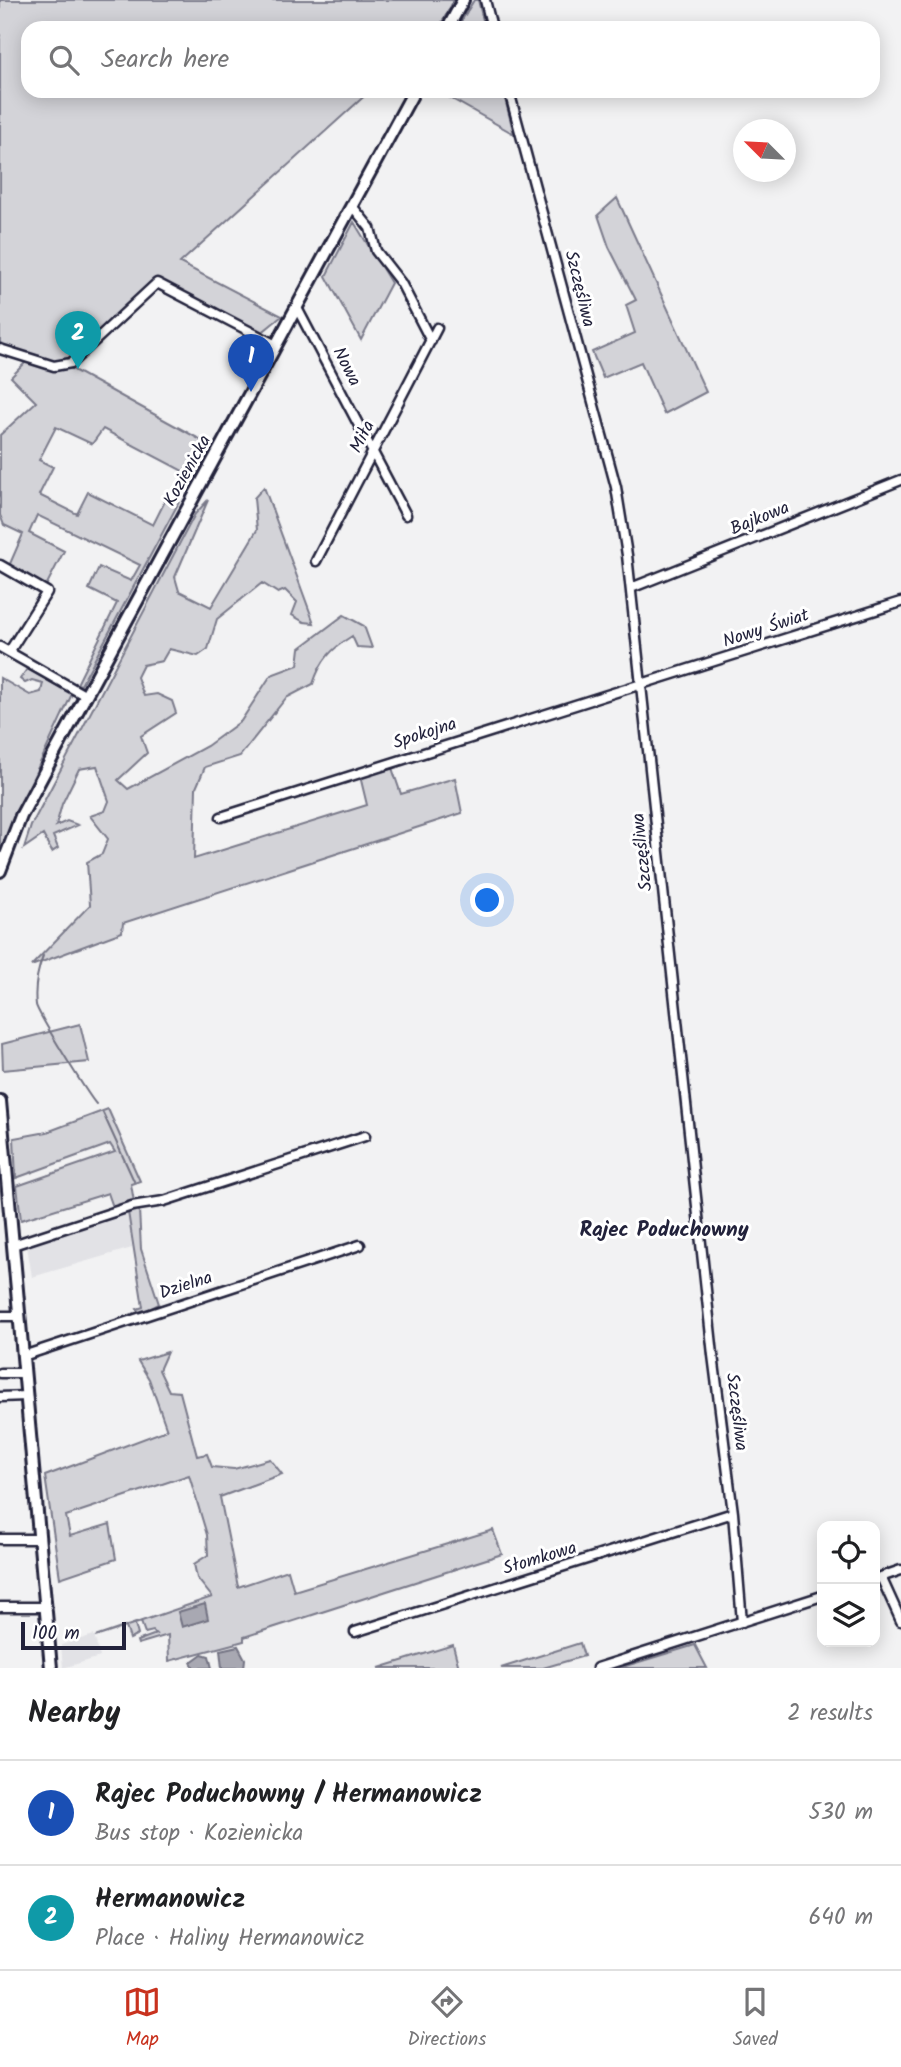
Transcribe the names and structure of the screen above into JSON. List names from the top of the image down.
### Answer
{
  "streets": {
    "main road": ["Kozienicka"],
    "street": [
      "Szczęśliwa",
      "Nowa",
      "Miła",
      "Bajkowa",
      "Nowy Świat",
      "Spokojna",
      "Dzielna",
      "Słomkowa"
    ]
  },
  "crossings": [
    ["Szczęśliwa", "Bajkowa"],
    ["Szczęśliwa", "Nowy Świat"],
    ["Szczęśliwa", "Spokojna"],
    ["Szczęśliwa", "Słomkowa"],
    ["Nowa", "Miła"],
    ["Nowa", "Kozienicka"],
    ["Nowy Świat", "Spokojna"]
  ],
  "districts": ["Rajec Poduchowny"],
  "scale_bar": "100 m",
  "north": "top left",
  "page": {
    "search": "Search here",
    "pins": ["2", "1"],
    "scale": "100 m",
    "heading": ["Nearby", "2 results"],
    "list": [
      {
        "mark": "1",
        "name": "Rajec Poduchowny / Hermanowicz",
        "note": "Bus stop · Kozienicka",
        "value": "530 m"
      },
      {
        "mark": "2",
        "name": "Hermanowicz",
        "note": "Place · Haliny Hermanowicz",
        "value": "640 m"
      }
    ],
    "nav": ["Map", "Directions", "Saved"]
  }
}
